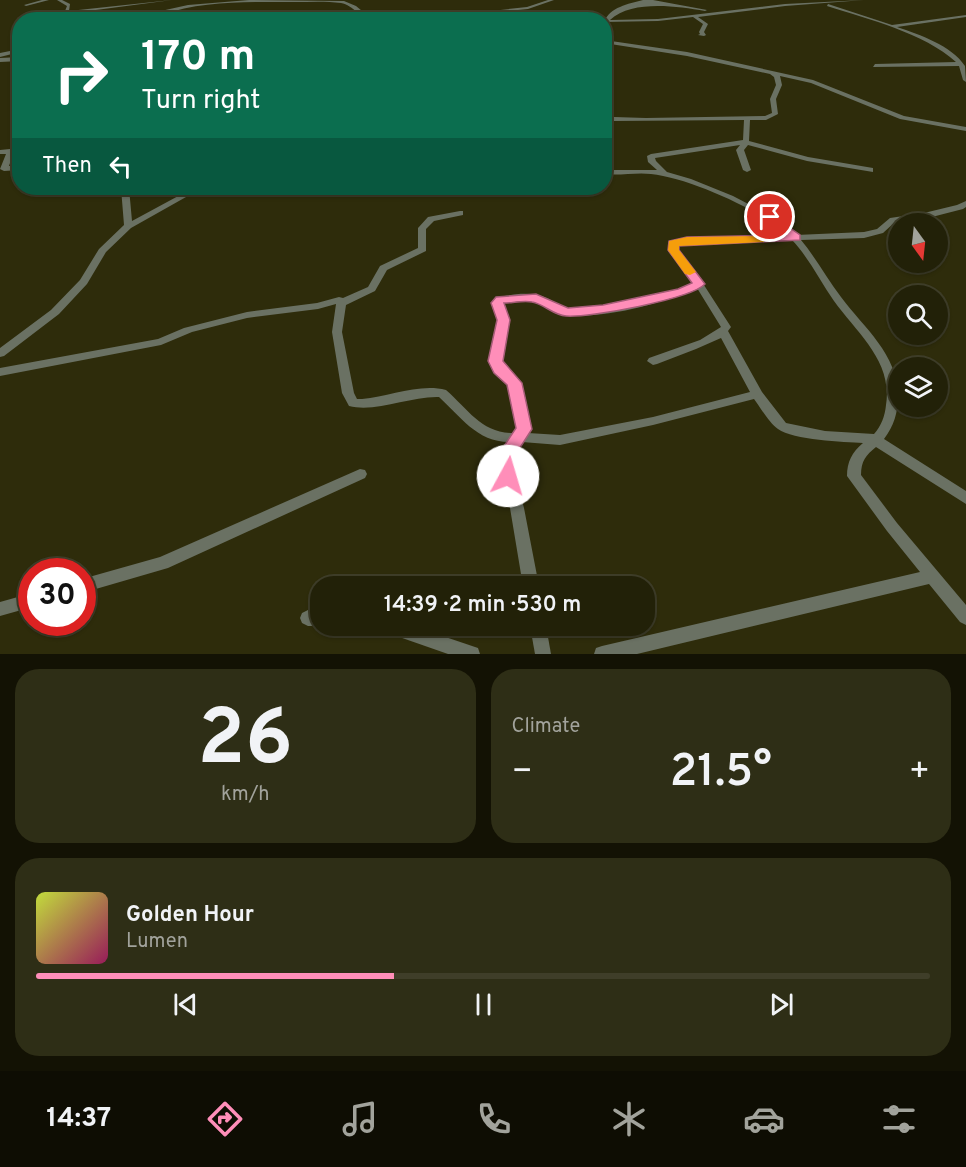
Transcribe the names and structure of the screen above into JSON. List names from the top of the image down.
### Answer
{
  "north": "bottom",
  "page": {
    "turn": ["170 m", "Turn right"],
    "then": "Then",
    "limit": "30",
    "trip": "14:39 · 2 min · 530 m",
    "tile": [
      ["26", "km/h"],
      "Climate"
    ],
    "heat": ["−", "21.5°", "+"],
    "song": ["Golden Hour", "Lumen"],
    "tabs": "14:37"
  }
}
